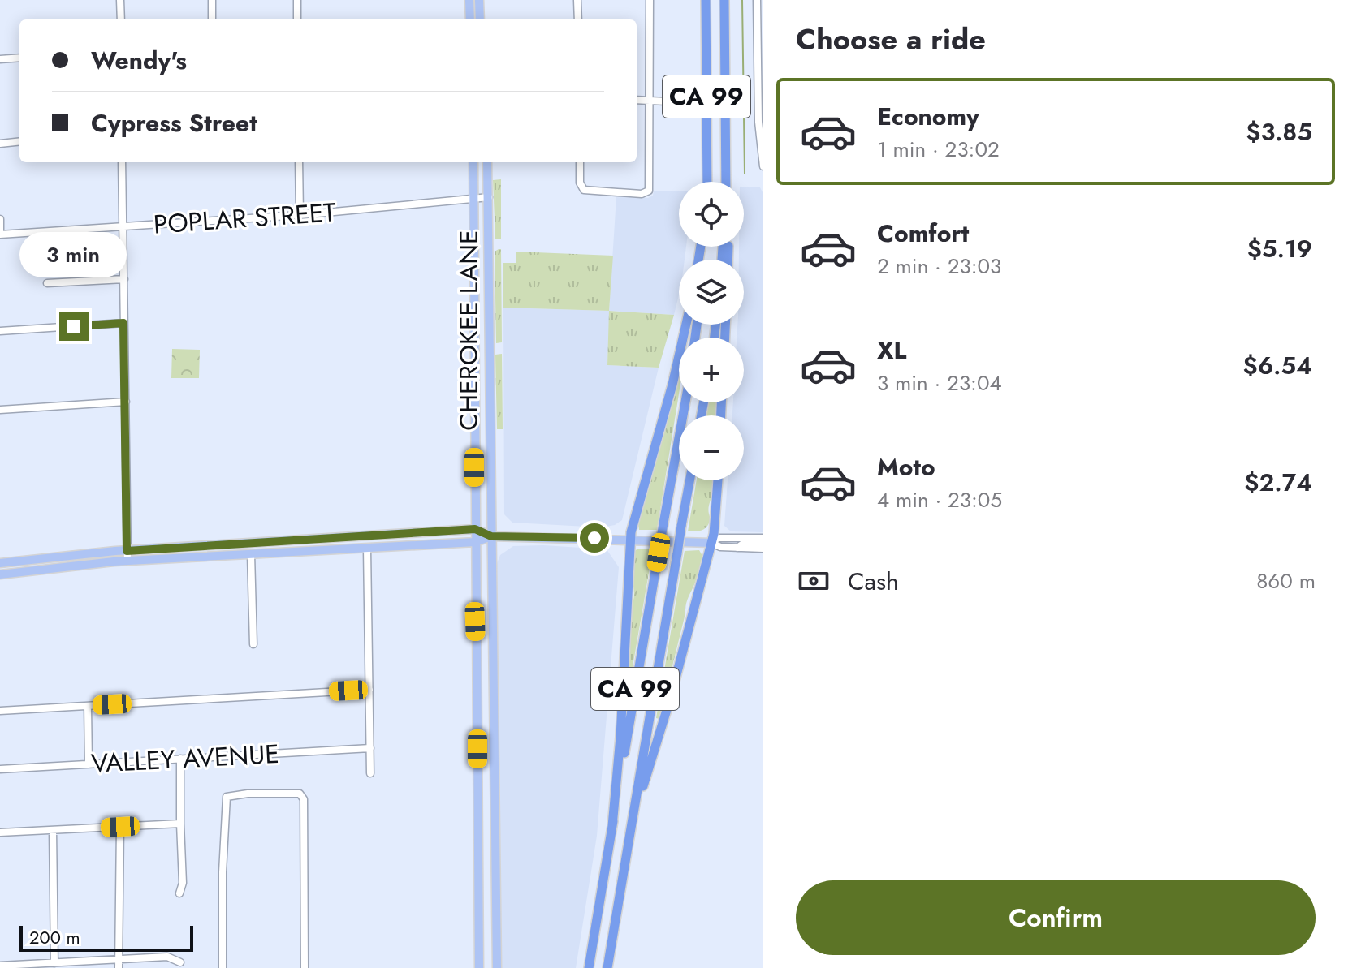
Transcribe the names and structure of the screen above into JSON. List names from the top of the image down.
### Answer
{
  "streets": {
    "highway": ["CA 99"],
    "main road": ["CHEROKEE LANE"],
    "street": ["POPLAR STREET", "VALLEY AVENUE"]
  },
  "crossings": [
    ["POPLAR STREET", "CHEROKEE LANE"]
  ],
  "scale_bar": "200 m",
  "page": {
    "heading": "Choose a ride",
    "banner": ["Wendy's", "Cypress Street"],
    "list": [
      {
        "name": "Economy",
        "note": "1 min · 23:02",
        "value": "$3.85"
      },
      {
        "name": "Comfort",
        "note": "2 min · 23:03",
        "value": "$5.19"
      },
      {
        "name": "XL",
        "note": "3 min · 23:04",
        "value": "$6.54"
      },
      {
        "name": "Moto",
        "note": "4 min · 23:05",
        "value": "$2.74"
      }
    ],
    "map_buttons": ["+", "−"],
    "bubble": "3 min",
    "pay": ["Cash", "860 m"],
    "buttons": "Confirm",
    "scale": "200 m"
  }
}
